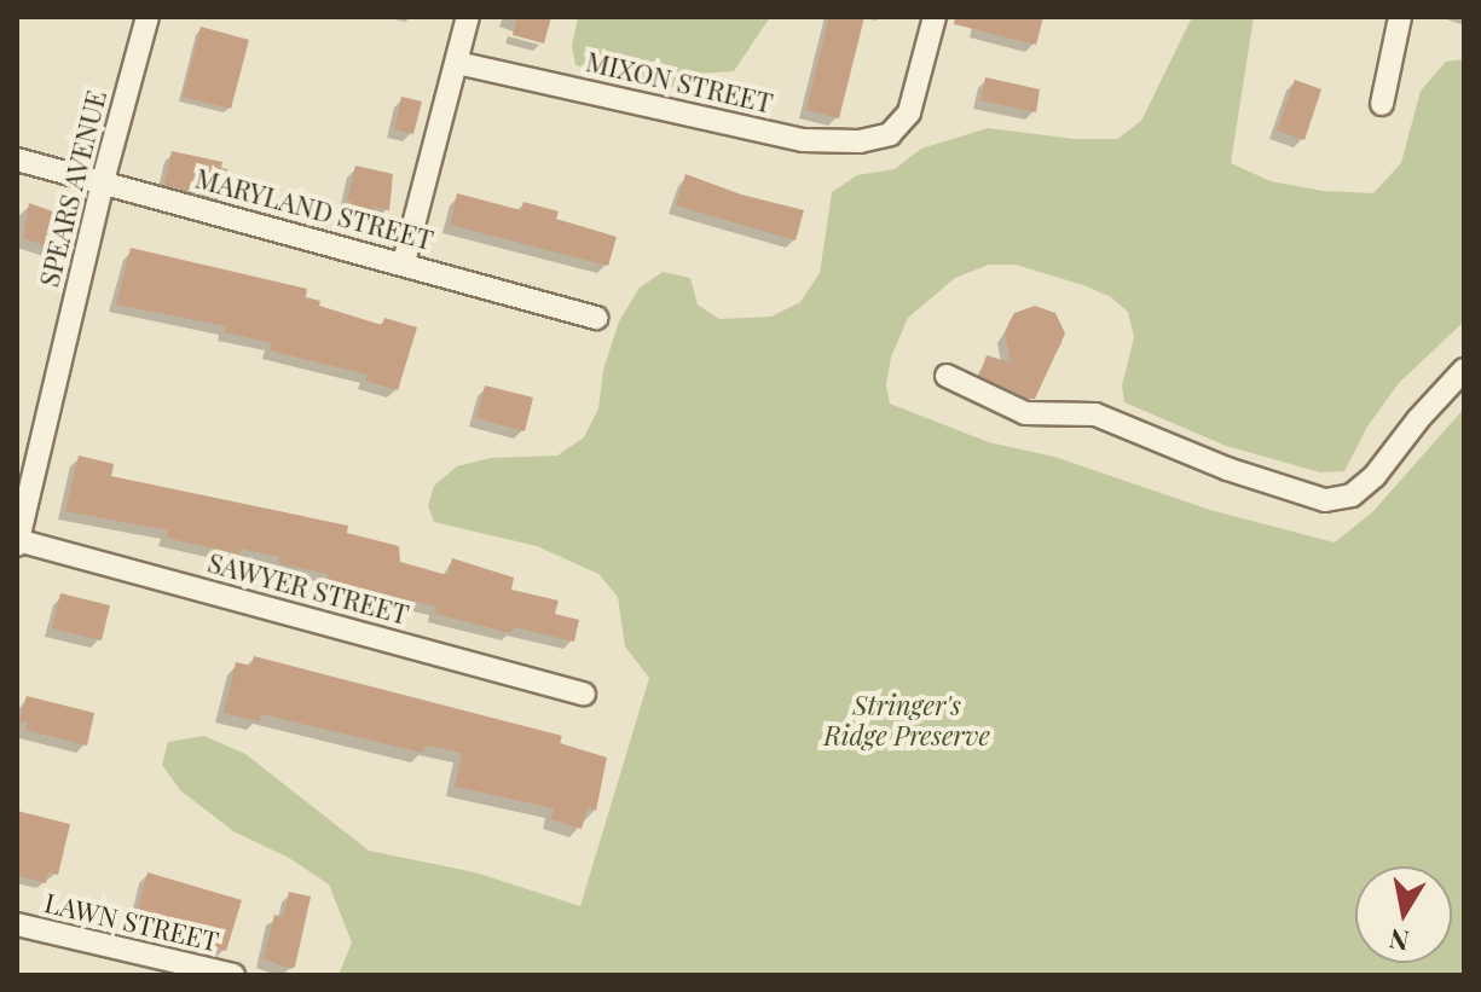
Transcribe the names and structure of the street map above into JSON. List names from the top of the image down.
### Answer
{
  "streets": {
    "street": [
      "MIXON STREET",
      "SPEARS AVENUE",
      "MARYLAND STREET",
      "SAWYER STREET",
      "LAWN STREET"
    ]
  },
  "crossings": [
    ["SPEARS AVENUE", "MARYLAND STREET"],
    ["SPEARS AVENUE", "SAWYER STREET"]
  ],
  "parks": ["Stringer's Ridge Preserve"],
  "north": "bottom"
}
